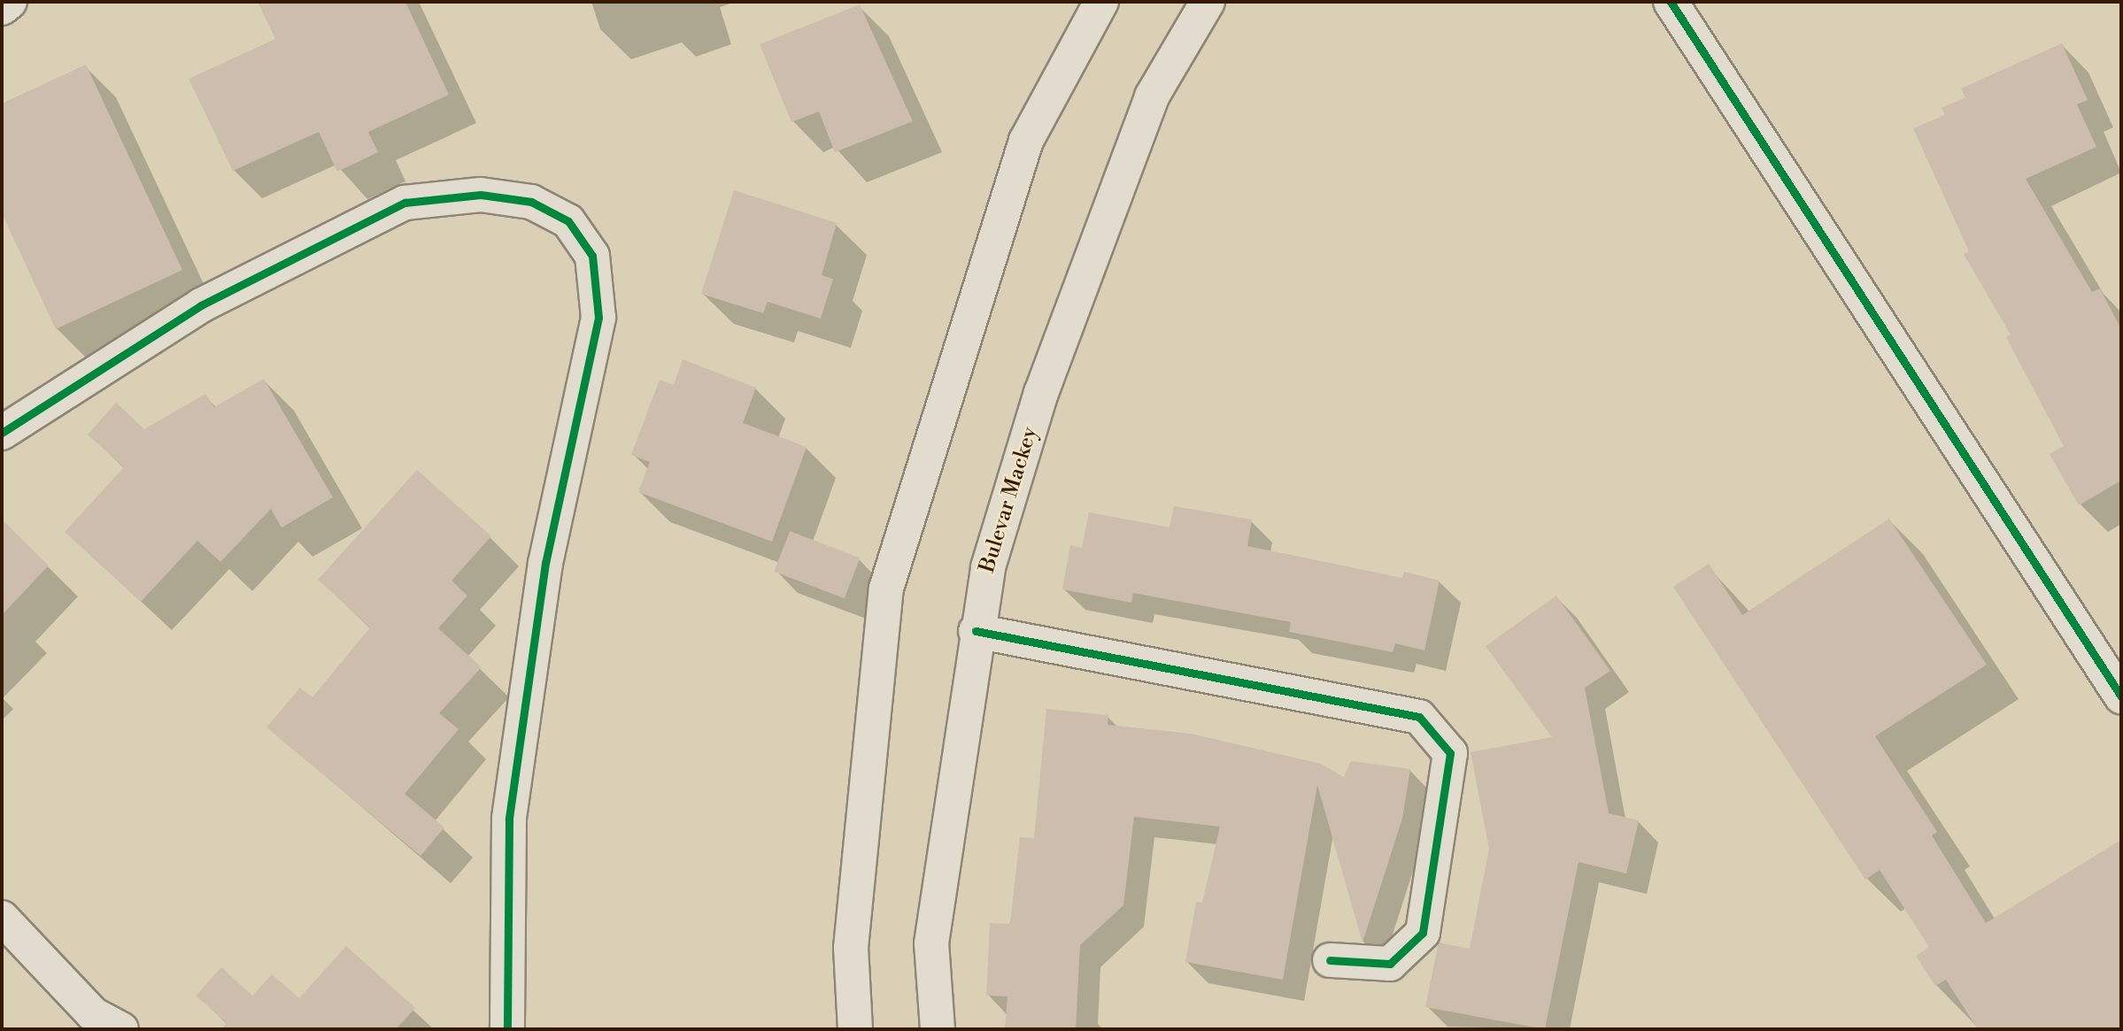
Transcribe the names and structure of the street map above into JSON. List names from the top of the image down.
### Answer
{
  "streets": {
    "street": ["Bulevar Mackey"]
  }
}
